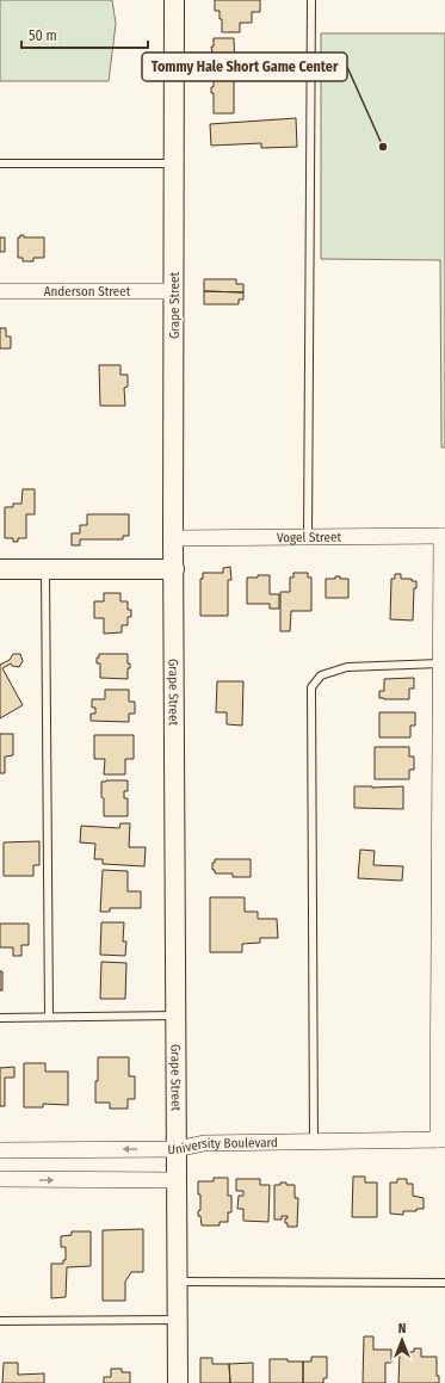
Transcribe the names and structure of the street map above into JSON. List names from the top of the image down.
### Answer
{
  "streets": {
    "street": [
      "Anderson Street",
      "Grape Street",
      "Vogel Street",
      "University Boulevard"
    ]
  },
  "crossings": [
    ["Anderson Street", "Grape Street"],
    ["Grape Street", "Vogel Street"],
    ["Grape Street", "University Boulevard"]
  ],
  "places": ["Tommy Hale Short Game Center"],
  "scale_bar": "50 m",
  "north": "top"
}
